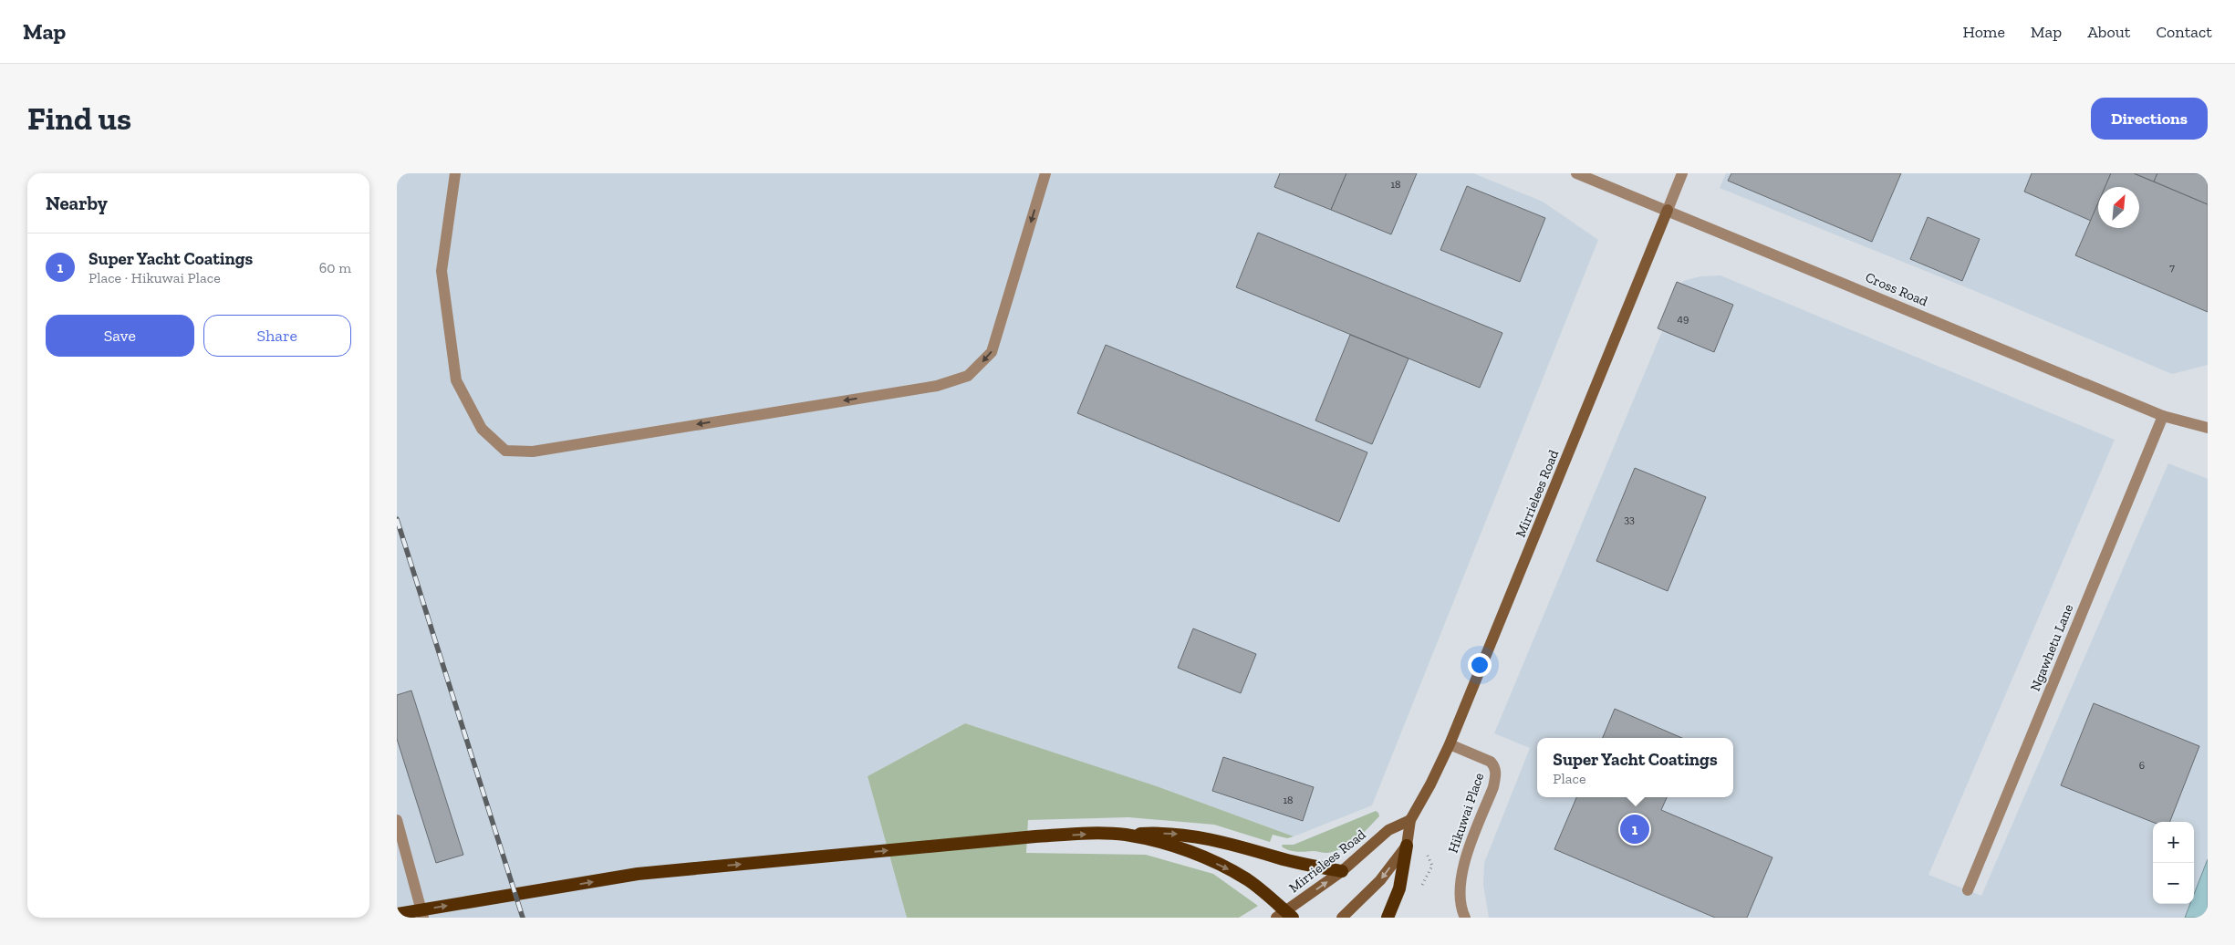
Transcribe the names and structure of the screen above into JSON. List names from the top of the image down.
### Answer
{
  "streets": {
    "main road": ["Mirrielees Road"],
    "street": ["Cross Road", "Ngawhetu Lane", "Hikuwai Place"]
  },
  "crossings": [
    ["Cross Road", "Mirrielees Road"],
    ["Cross Road", "Ngawhetu Lane"],
    ["Mirrielees Road", "Hikuwai Place"]
  ],
  "house_numbers": [
    "18",
    "7",
    "49",
    "33",
    "6",
    "18"
  ],
  "north": "top right",
  "page": {
    "header": "Map",
    "nav": [
      "Home",
      "Map",
      "About",
      "Contact"
    ],
    "buttons": [
      "Directions",
      ["Save", "Share"]
    ],
    "title": "Find us",
    "heading": "Nearby",
    "list": [
      {
        "mark": "1",
        "name": "Super Yacht Coatings",
        "note": "Place · Hikuwai Place",
        "value": "60 m"
      }
    ],
    "popup": ["Super Yacht Coatings", "Place"],
    "pins": "1",
    "map_buttons": ["+", "−"]
  }
}
